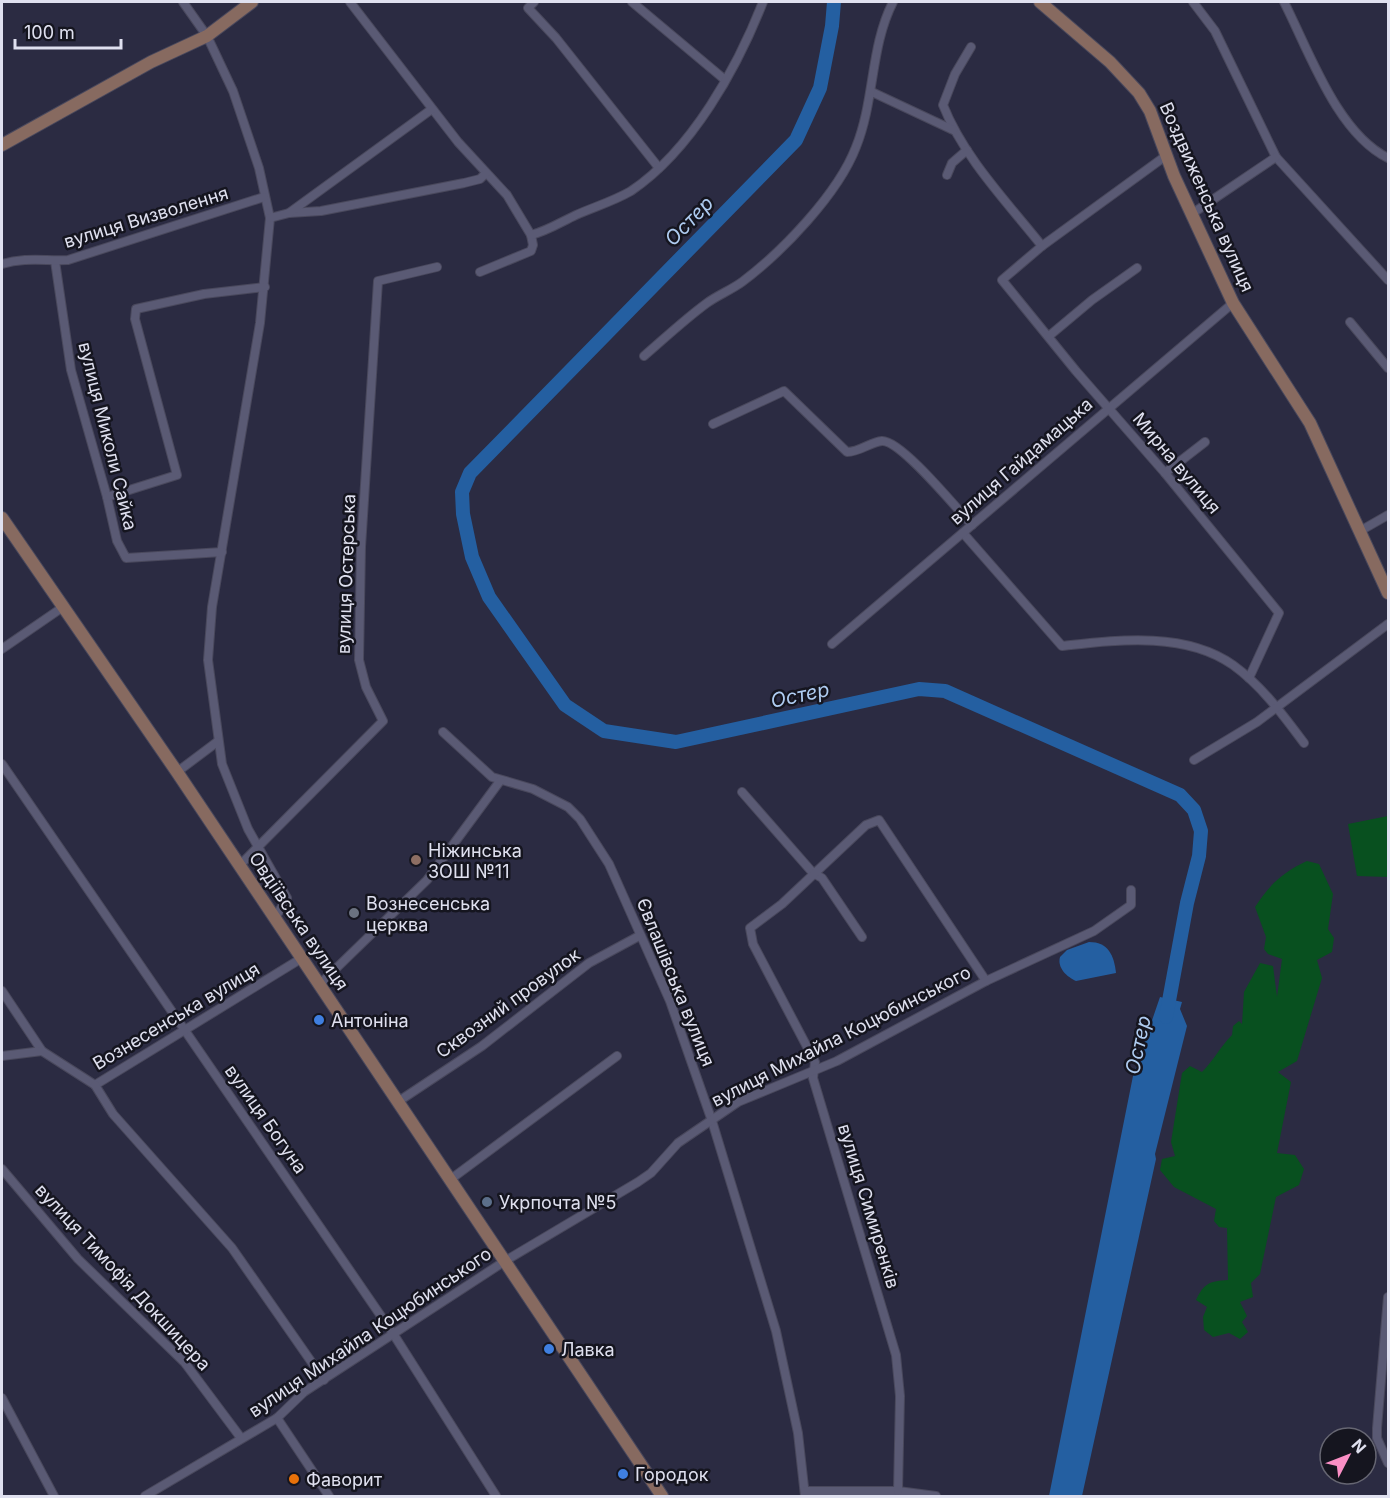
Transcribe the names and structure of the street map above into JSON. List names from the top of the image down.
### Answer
{
  "streets": {
    "main road": ["Воздвиженська вулиця", "Овдіївська вулиця"],
    "street": [
      "вулиця Визволення",
      "вулиця Миколи Сайка",
      "вулиця Гайдамацька",
      "Мирна вулиця",
      "вулиця Остерська",
      "Євлашівська вулиця",
      "Сквозний провулок",
      "Вознесенська вулиця",
      "вулиця Михайла Коцюбинського",
      "вулиця Богуна",
      "вулиця Симиренків",
      "вулиця Тимофія Докшицера"
    ]
  },
  "crossings": [
    ["Воздвиженська вулиця", "вулиця Гайдамацька"],
    ["вулиця Визволення", "вулиця Миколи Сайка"],
    ["вулиця Гайдамацька", "Мирна вулиця"],
    ["вулиця Остерська", "Овдіївська вулиця"],
    ["Овдіївська вулиця", "Сквозний провулок"],
    ["Овдіївська вулиця", "Вознесенська вулиця"],
    ["Овдіївська вулиця", "вулиця Михайла Коцюбинського"],
    ["Євлашівська вулиця", "Сквозний провулок"],
    ["Євлашівська вулиця", "вулиця Михайла Коцюбинського"],
    ["Вознесенська вулиця", "вулиця Богуна"],
    ["вулиця Михайла Коцюбинського", "вулиця Богуна"],
    ["вулиця Михайла Коцюбинського", "вулиця Симиренків"],
    ["вулиця Михайла Коцюбинського", "вулиця Тимофія Докшицера"]
  ],
  "water": ["Остер"],
  "places": [
    "Ніжинська ЗОШ №11",
    "Вознесенська церква",
    "Антоніна",
    "Укрпочта №5",
    "Лавка",
    "Городок",
    "Фаворит"
  ],
  "scale_bar": "100 m",
  "north": "top right"
}
